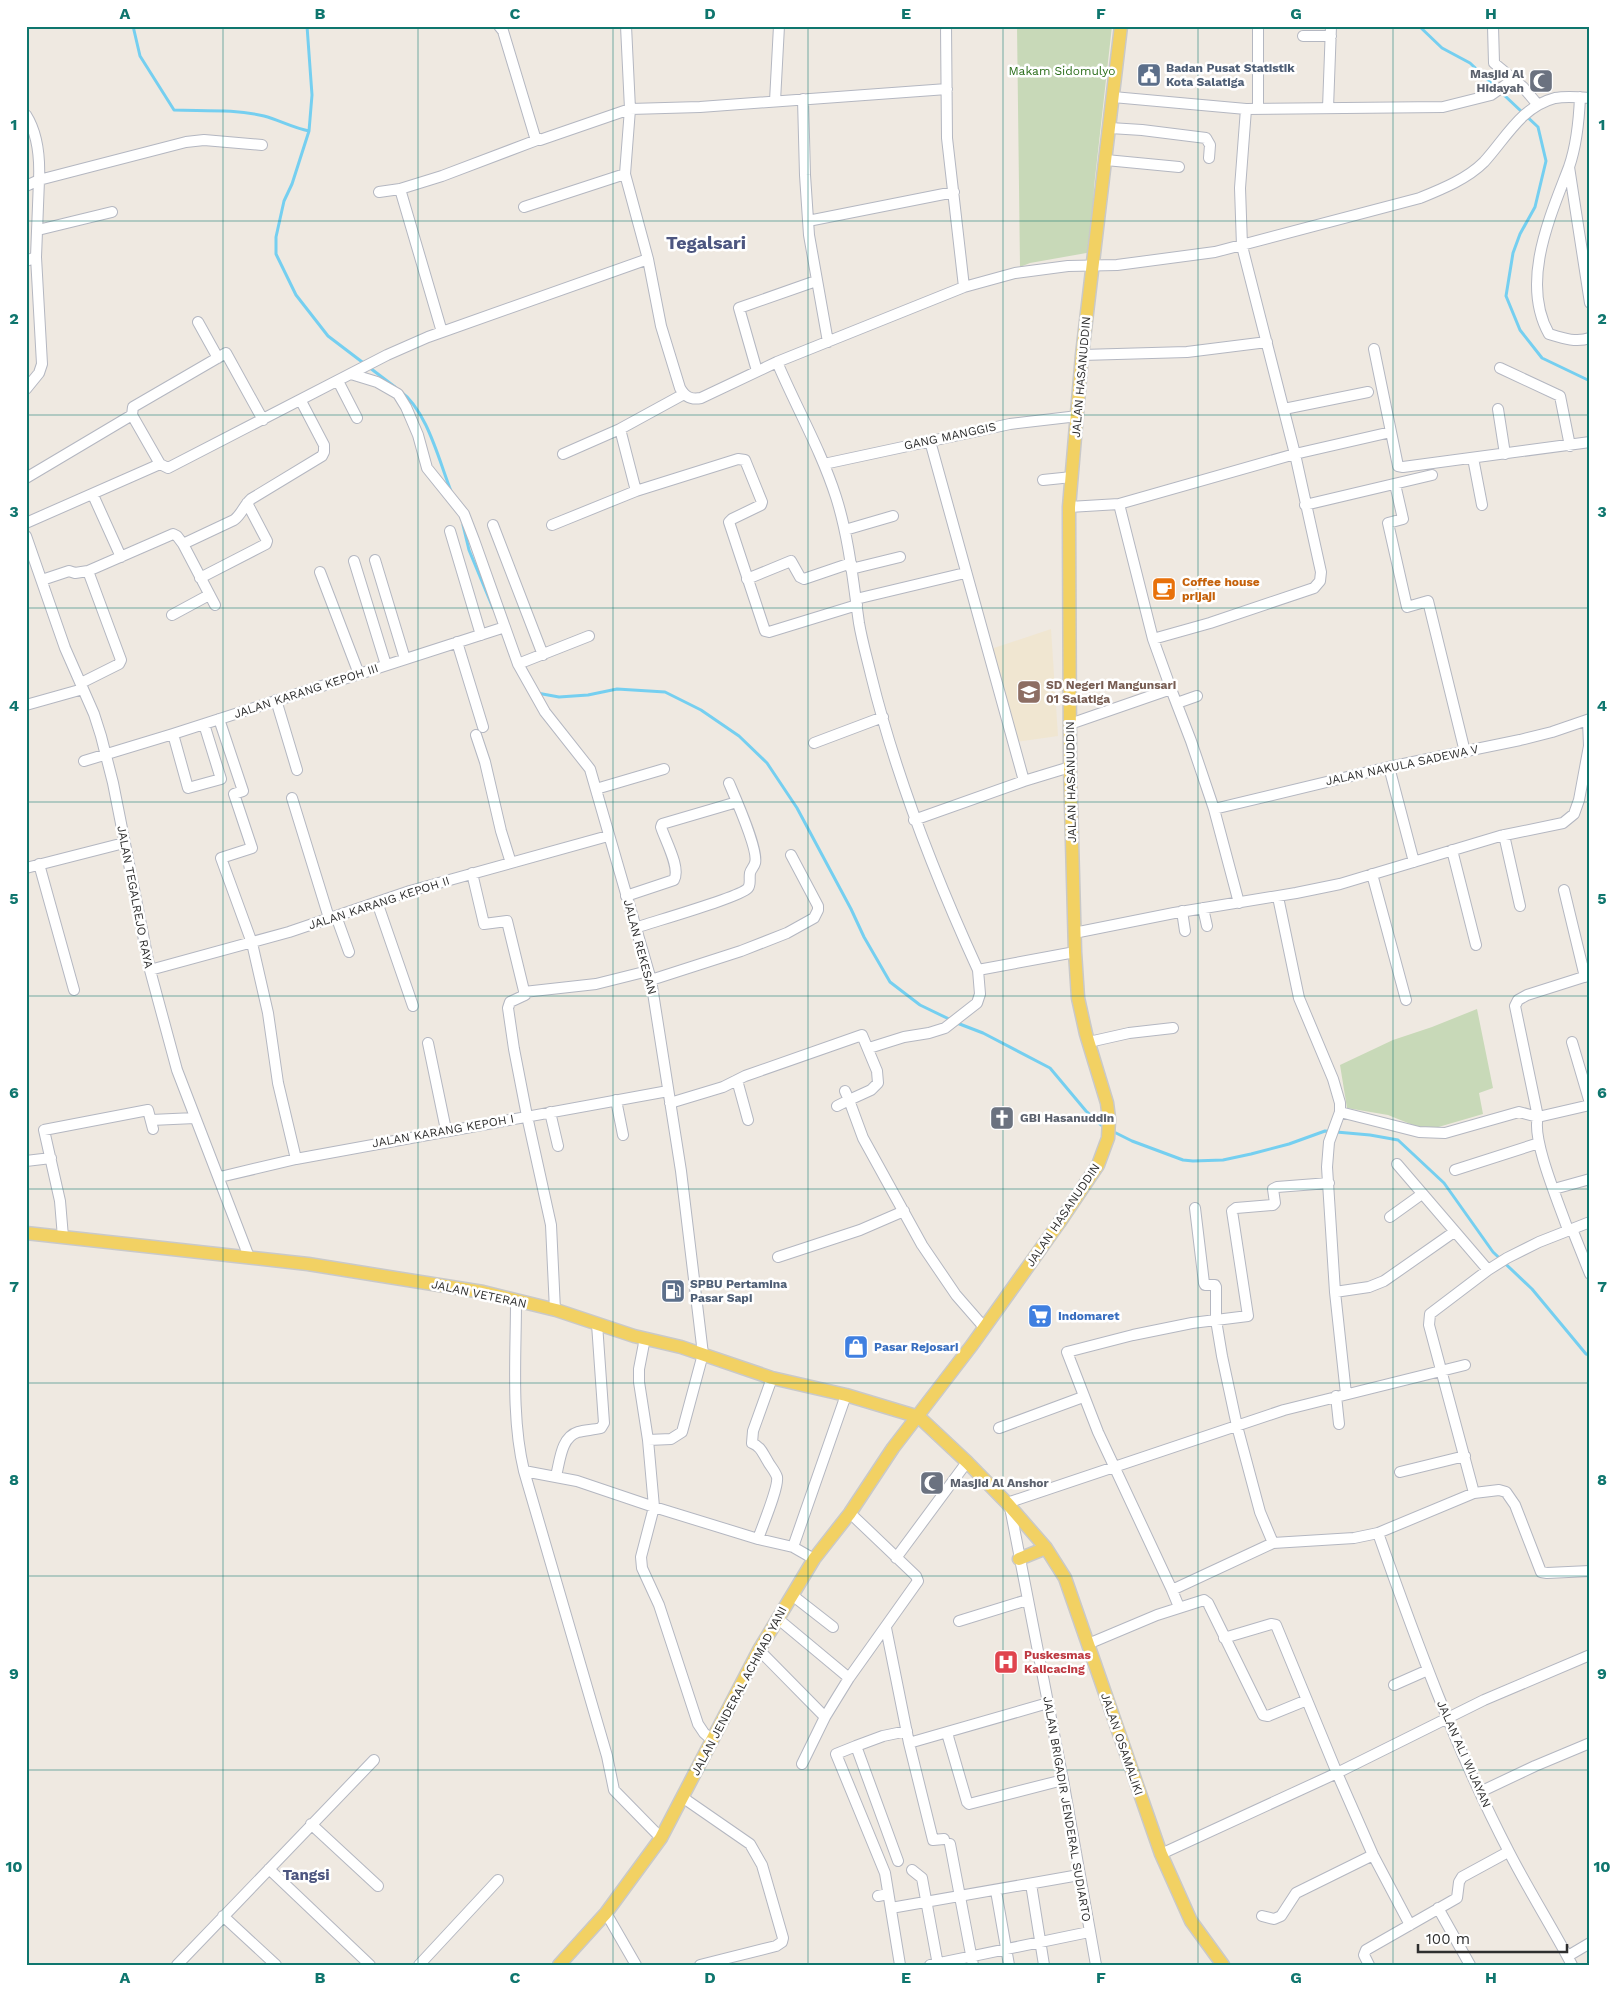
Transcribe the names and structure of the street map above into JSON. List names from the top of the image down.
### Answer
{
  "streets": {
    "main road": [
      "JALAN HASANUDDIN",
      "JALAN VETERAN",
      "JALAN JENDERAL ACHMAD YANI",
      "JALAN OSAMALIKI"
    ],
    "street": [
      "GANG MANGGIS",
      "JALAN KARANG KEPOH III",
      "JALAN NAKULA SADEWA V",
      "JALAN TEGALREJO RAYA",
      "JALAN KARANG KEPOH II",
      "JALAN REKESAN",
      "JALAN KARANG KEPOH I",
      "JALAN ALI WIJAYAN",
      "JALAN BRIGADIR JENDERAL SUDIARTO"
    ]
  },
  "crossings": [
    ["JALAN HASANUDDIN", "GANG MANGGIS"],
    ["JALAN HASANUDDIN", "JALAN VETERAN"],
    ["JALAN HASANUDDIN", "JALAN JENDERAL ACHMAD YANI"],
    ["JALAN HASANUDDIN", "JALAN OSAMALIKI"],
    ["JALAN KARANG KEPOH III", "JALAN TEGALREJO RAYA"],
    ["JALAN KARANG KEPOH III", "JALAN REKESAN"],
    ["JALAN TEGALREJO RAYA", "JALAN KARANG KEPOH II"],
    ["JALAN TEGALREJO RAYA", "JALAN KARANG KEPOH I"],
    ["JALAN TEGALREJO RAYA", "JALAN VETERAN"],
    ["JALAN KARANG KEPOH II", "JALAN REKESAN"],
    ["JALAN REKESAN", "JALAN KARANG KEPOH I"],
    ["JALAN REKESAN", "JALAN VETERAN"],
    ["JALAN VETERAN", "JALAN JENDERAL ACHMAD YANI"],
    ["JALAN VETERAN", "JALAN OSAMALIKI"],
    ["JALAN JENDERAL ACHMAD YANI", "JALAN OSAMALIKI"],
    ["JALAN OSAMALIKI", "JALAN BRIGADIR JENDERAL SUDIARTO"]
  ],
  "districts": ["Tegalsari", "Tangsi"],
  "parks": ["Makam Sidomulyo"],
  "places": {
    "public building": ["Badan Pusat Statistik Kota Salatiga"],
    "mosque": ["Masjid Al Hidayah", "Masjid Al Anshor"],
    "cafe": ["Coffee house prijaji"],
    "school or university": ["SD Negeri Mangunsari 01 Salatiga"],
    "church": ["GBI Hasanuddin"],
    "fuel station": ["SPBU Pertamina Pasar Sapi"],
    "supermarket": ["Indomaret"],
    "shop": ["Pasar Rejosari"],
    "hospital": ["Puskesmas Kalicacing"]
  },
  "scale_bar": "100 m",
  "grid": {
    "columns": [
      "A",
      "B",
      "C",
      "D",
      "E",
      "F",
      "G",
      "H"
    ],
    "rows": [
      "1",
      "2",
      "3",
      "4",
      "5",
      "6",
      "7",
      "8",
      "9",
      "10"
    ]
  }
}
